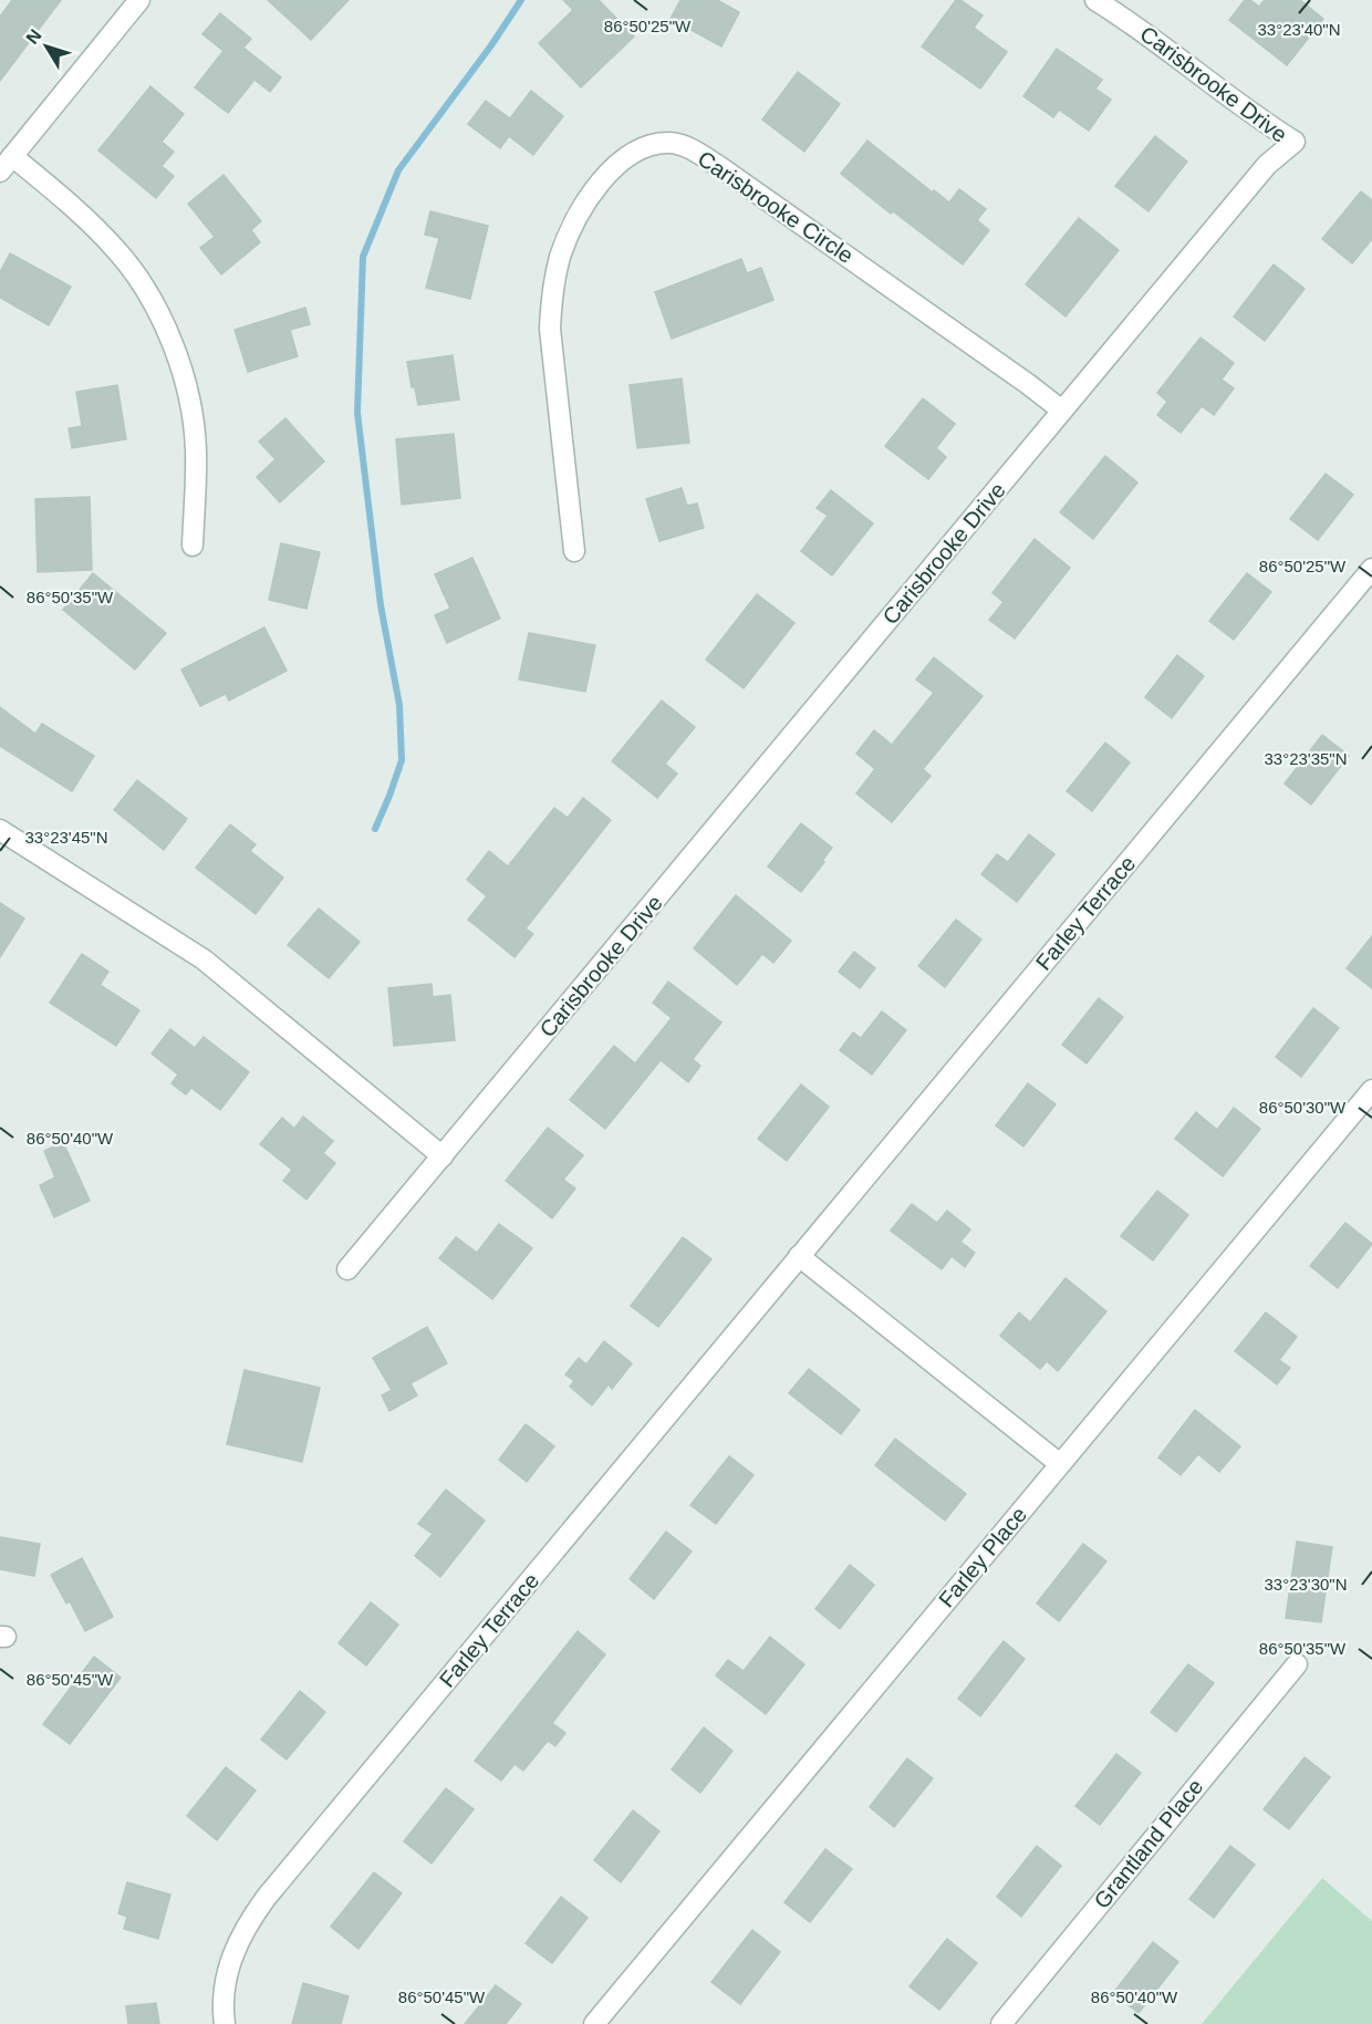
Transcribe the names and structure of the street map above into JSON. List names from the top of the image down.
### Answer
{
  "streets": {
    "street": [
      "Carisbrooke Drive",
      "Carisbrooke Circle",
      "Farley Terrace",
      "Farley Place",
      "Grantland Place"
    ]
  },
  "crossings": [
    ["Carisbrooke Drive", "Carisbrooke Circle"]
  ],
  "north": "top left",
  "coordinates": [
    "86°50'25\"W",
    "33°23'40\"N",
    "86°50'35\"W",
    "33°23'35\"N",
    "33°23'45\"N",
    "86°50'30\"W",
    "86°50'40\"W",
    "33°23'30\"N",
    "86°50'45\"W"
  ]
}
